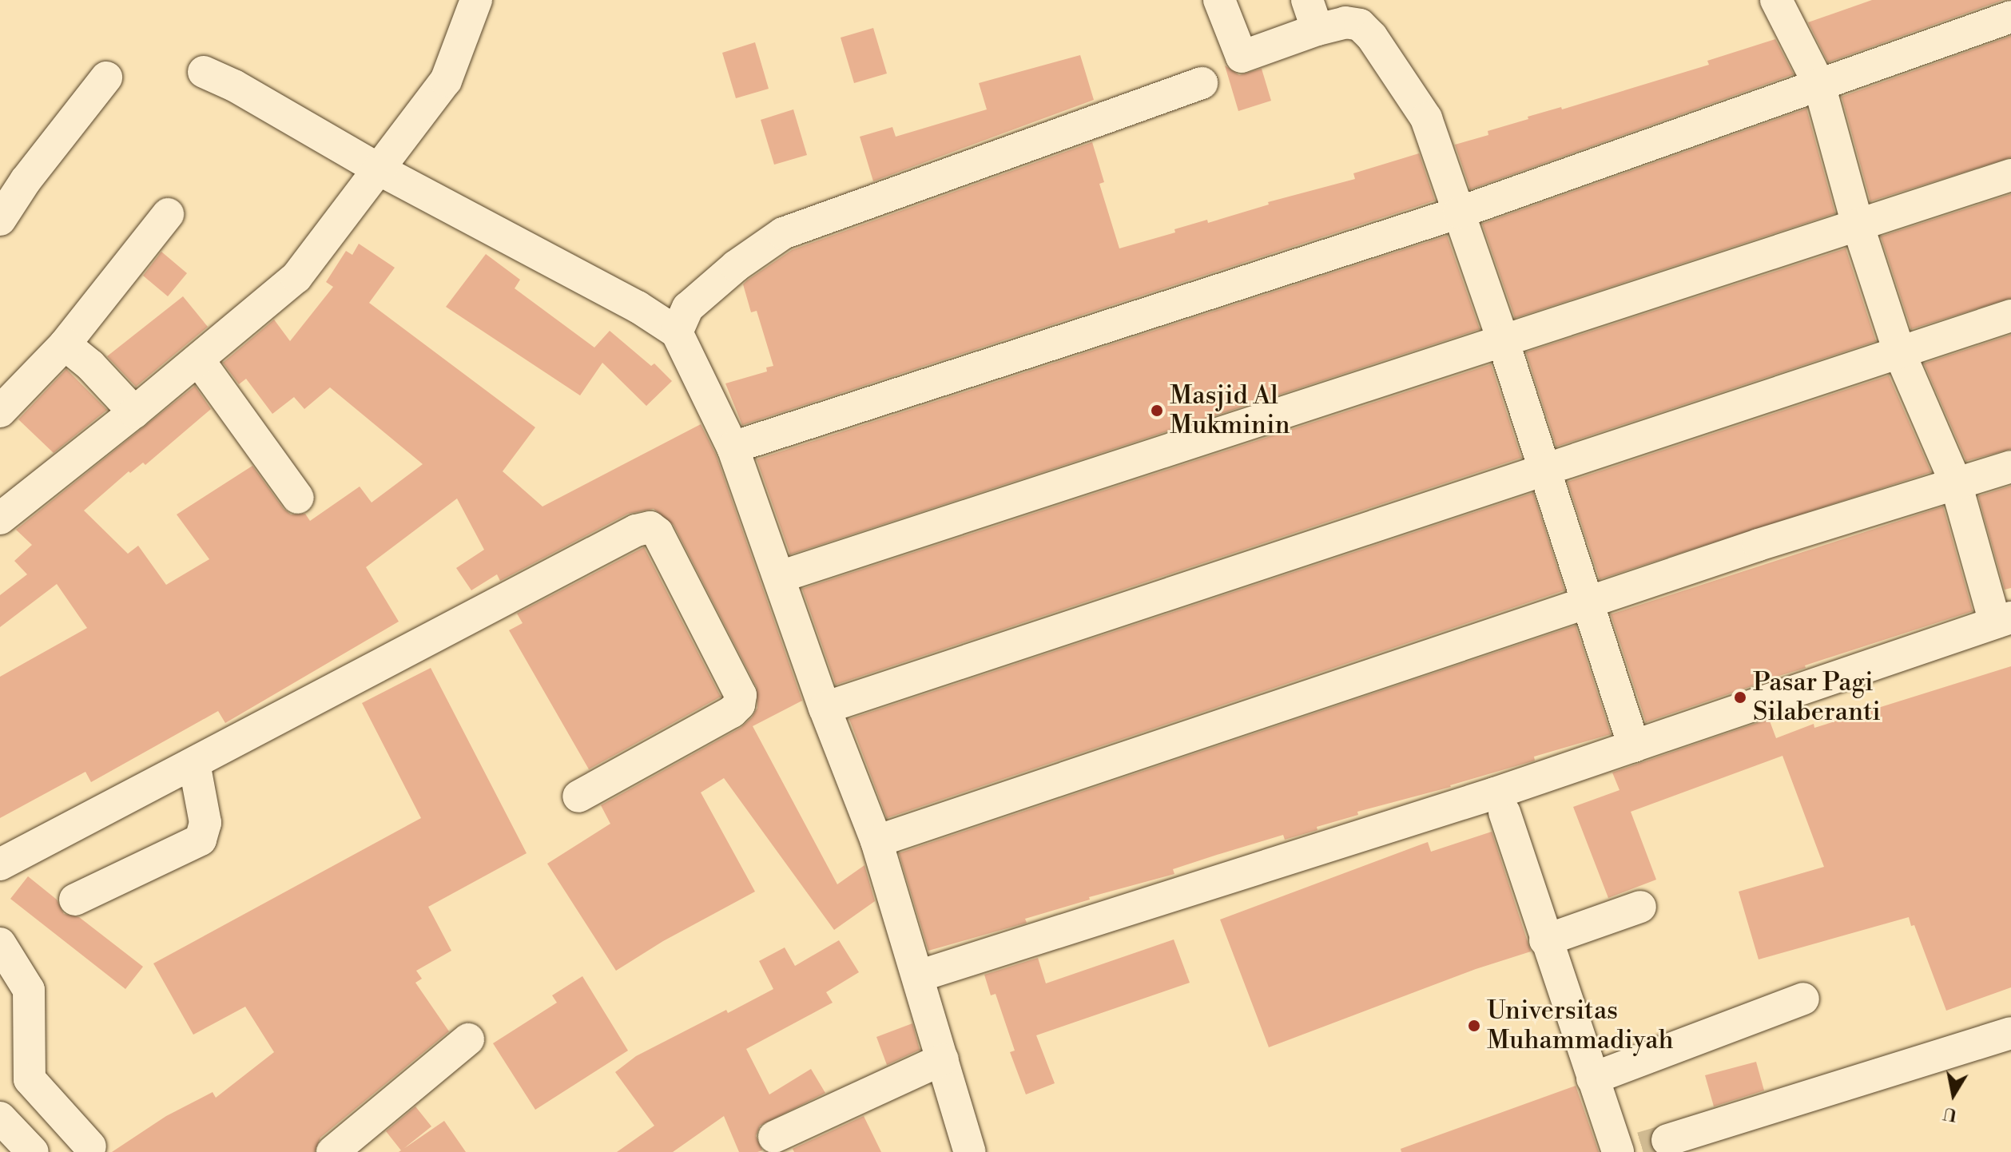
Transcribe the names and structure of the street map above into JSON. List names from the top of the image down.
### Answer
{
  "places": ["Masjid Al Mukminin", "Pasar Pagi Silaberanti", "Universitas Muhammadiyah"],
  "north": "bottom"
}
